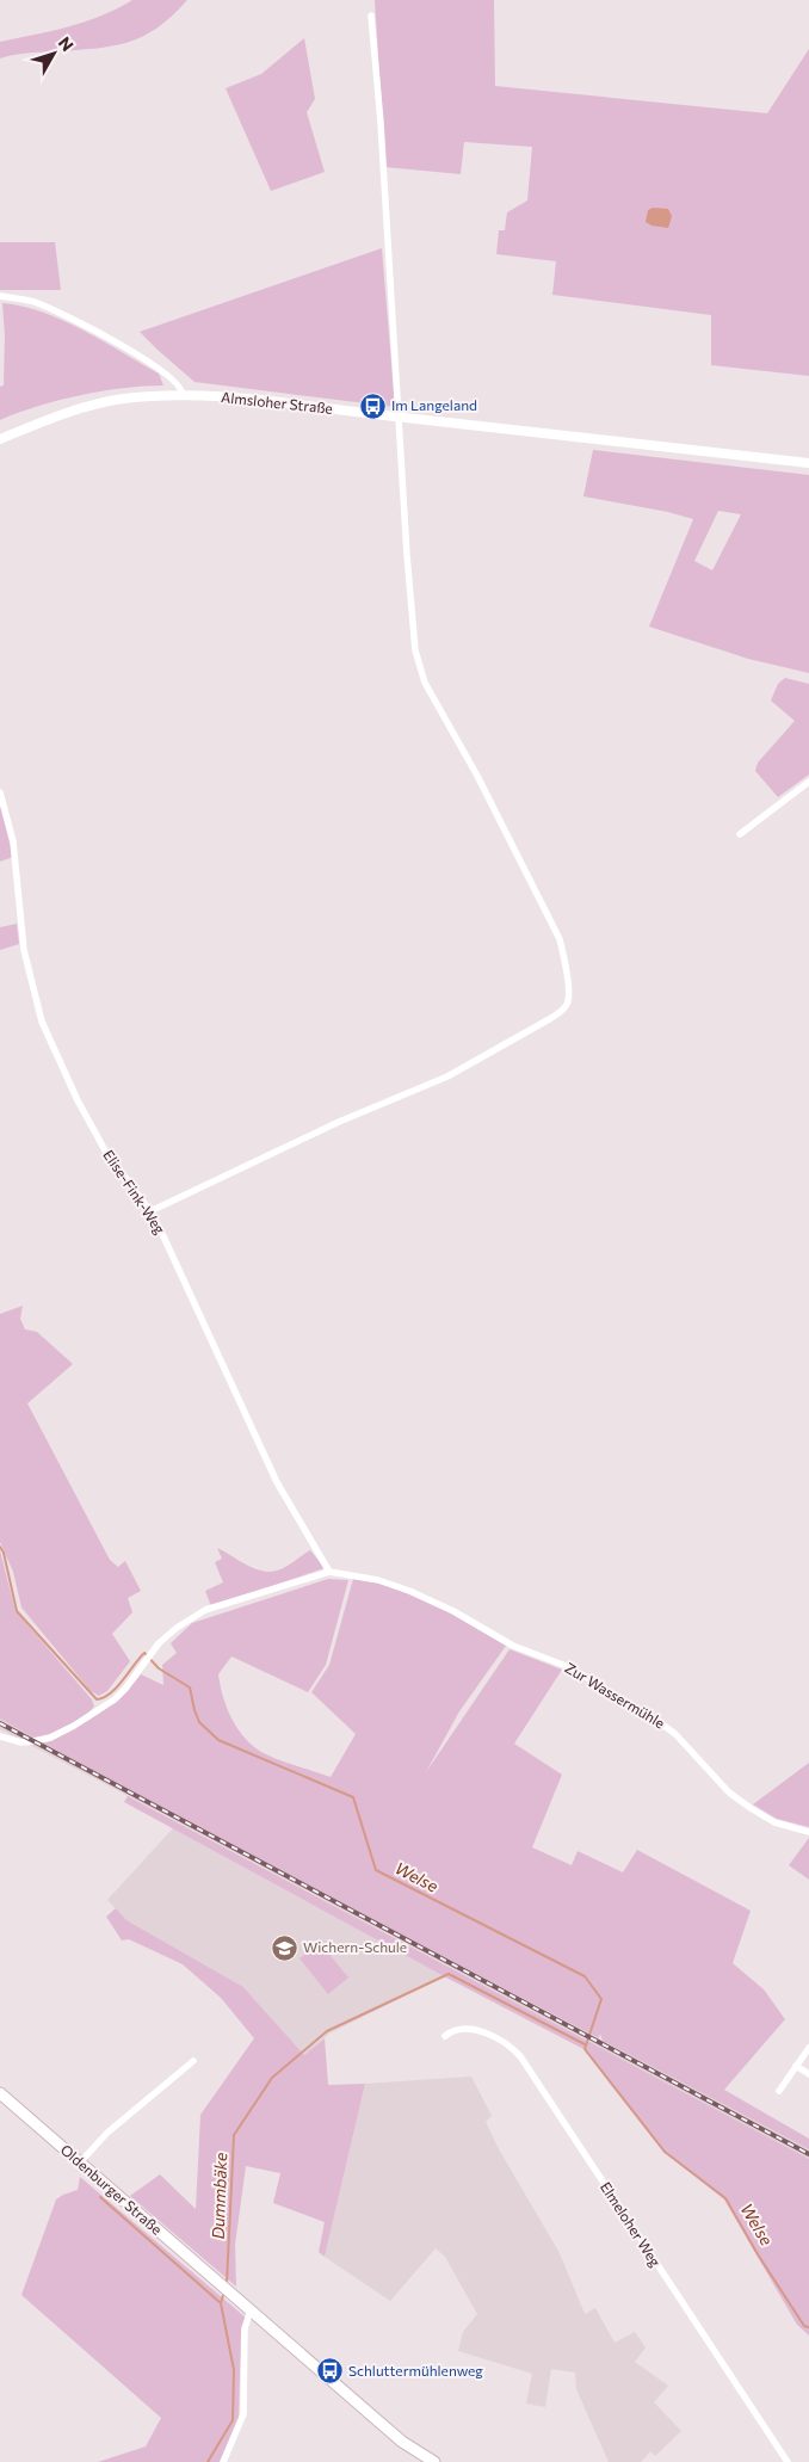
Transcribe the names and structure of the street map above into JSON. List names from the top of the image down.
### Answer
{
  "streets": {
    "main road": ["Oldenburger Straße"],
    "street": [
      "Almsloher Straße",
      "Elise-Fink-Weg",
      "Zur Wassermühle",
      "Elmeloher Weg"
    ]
  },
  "crossings": [
    ["Elise-Fink-Weg", "Zur Wassermühle"]
  ],
  "water": ["Welse", "Dummbäke"],
  "places": {
    "bus stop": ["Im Langeland", "Schluttermühlenweg"],
    "school or university": ["Wichern-Schule"]
  },
  "north": "top right"
}
